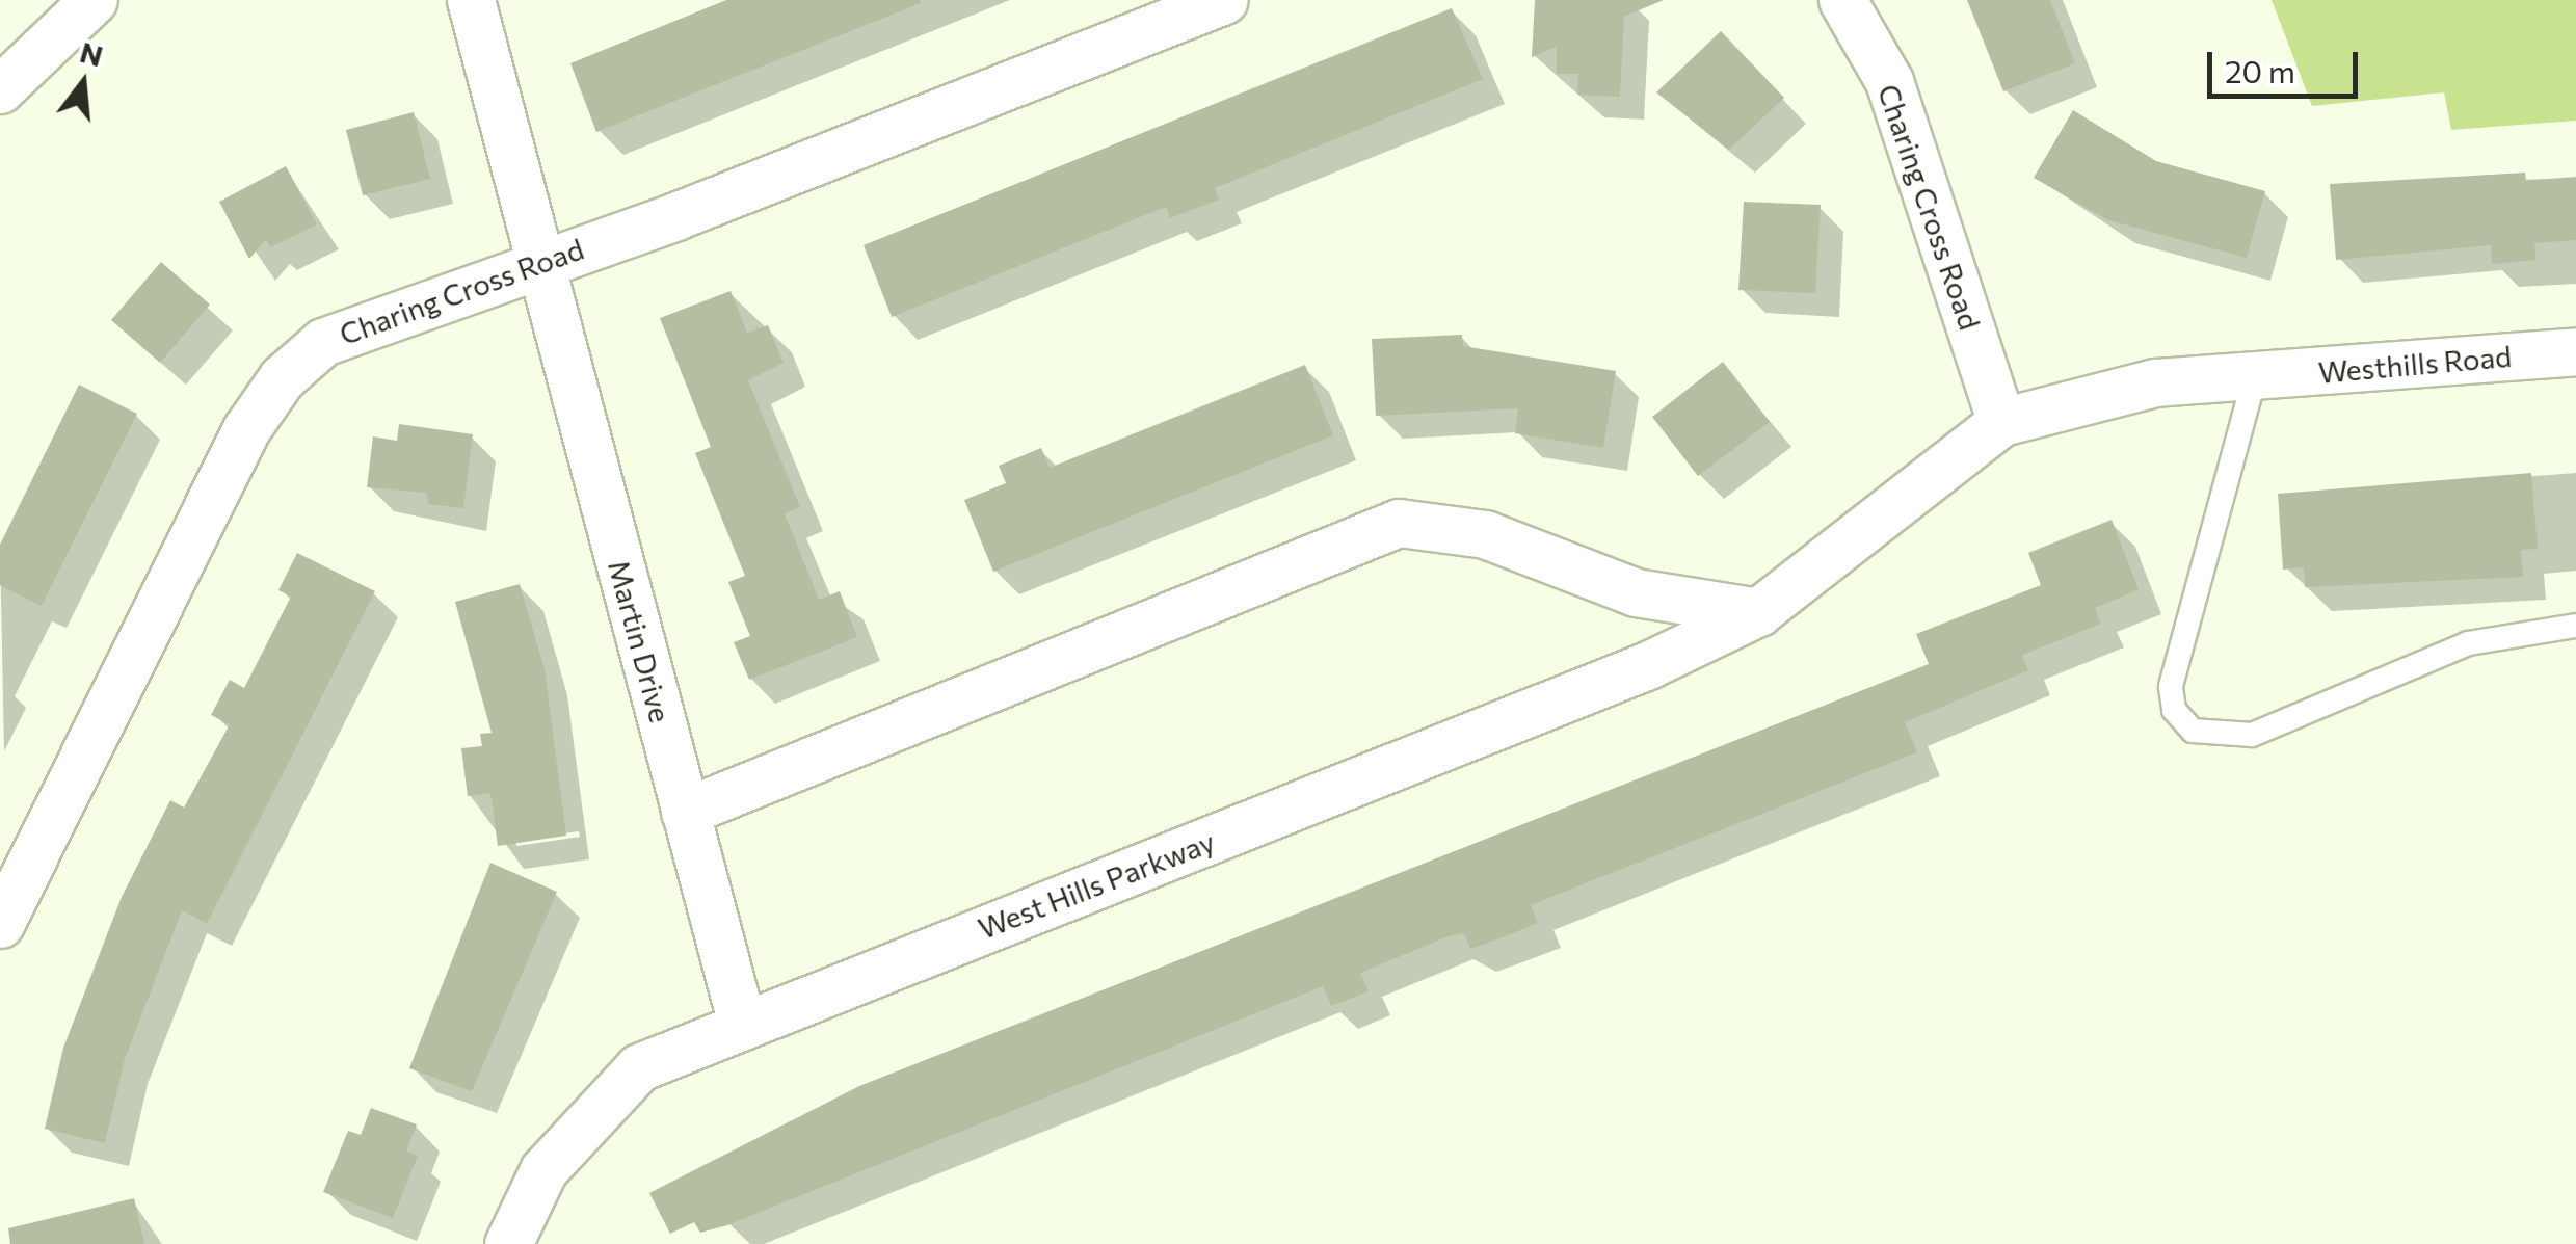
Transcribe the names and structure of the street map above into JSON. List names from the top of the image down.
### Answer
{
  "streets": {
    "street": [
      "Charing Cross Road",
      "Westhills Road",
      "Martin Drive",
      "West Hills Parkway"
    ]
  },
  "crossings": [
    ["Charing Cross Road", "Martin Drive"],
    ["Charing Cross Road", "West Hills Parkway"],
    ["Westhills Road", "West Hills Parkway"],
    ["Martin Drive", "West Hills Parkway"]
  ],
  "scale_bar": "20 m",
  "north": "top"
}
